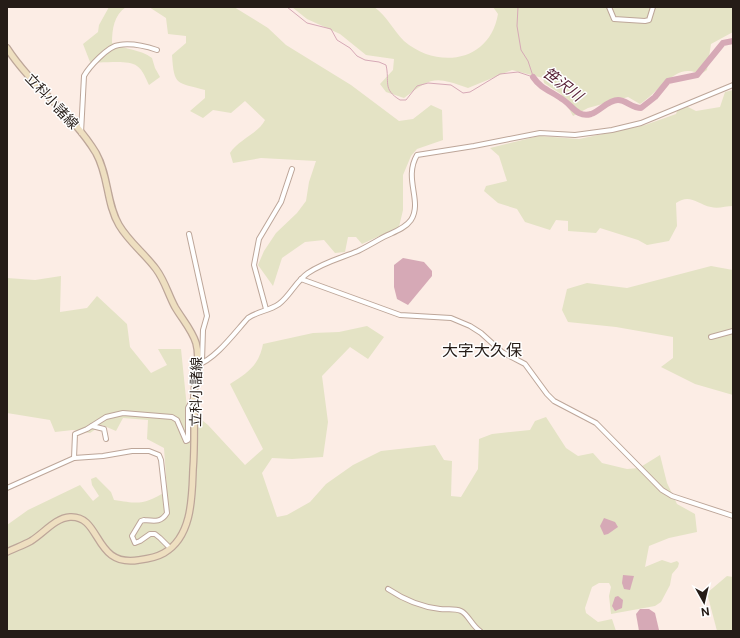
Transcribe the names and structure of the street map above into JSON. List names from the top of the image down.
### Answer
{
  "streets": {
    "main road": ["立科小諸線"]
  },
  "districts": ["大字大久保"],
  "water": ["笹沢川"],
  "north": "bottom"
}
